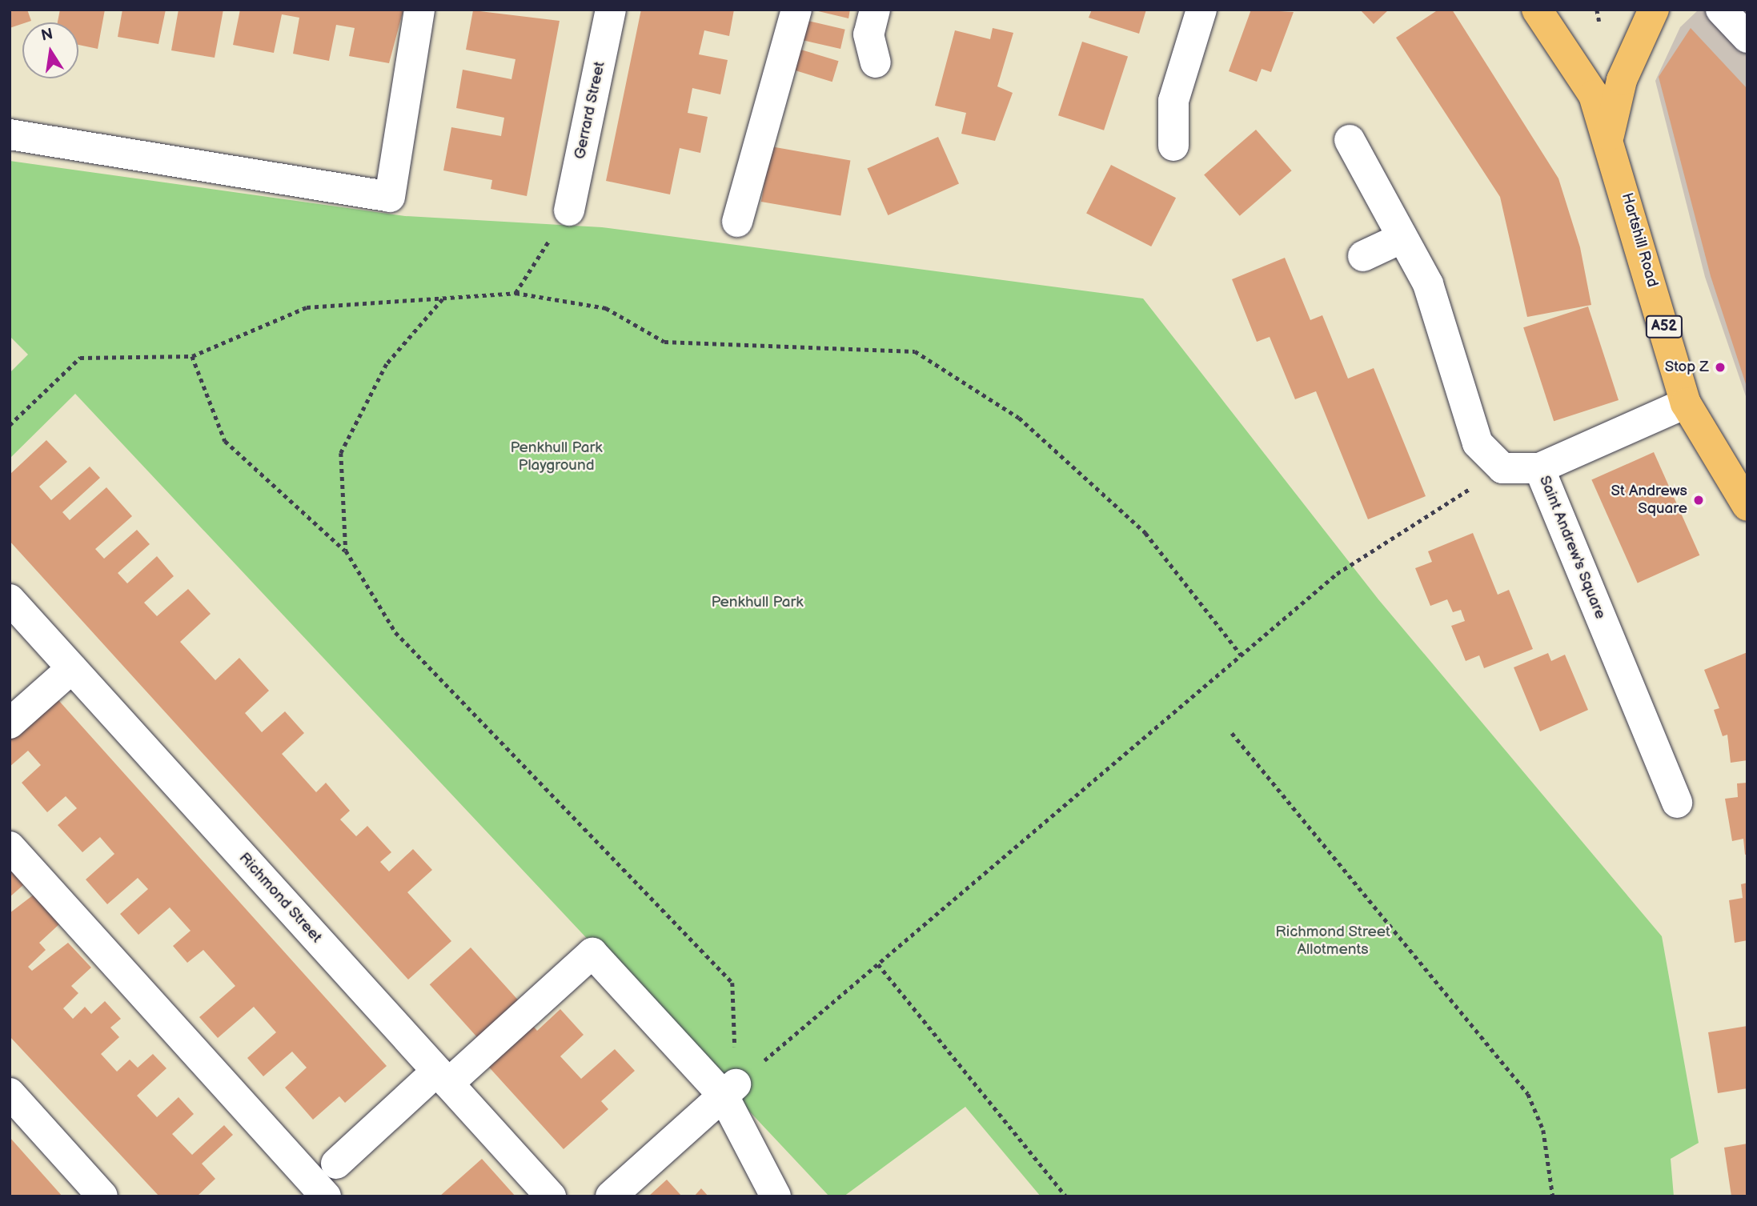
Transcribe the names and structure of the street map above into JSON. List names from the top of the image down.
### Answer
{
  "streets": {
    "main road": ["Hartshill Road", "A52"],
    "street": ["Gerrard Street", "Saint Andrew's Square", "Richmond Street"]
  },
  "crossings": [
    ["Hartshill Road", "A52"]
  ],
  "parks": ["Penkhull Park Playground", "Penkhull Park", "Richmond Street Allotments"],
  "places": ["Stop Z", "St Andrews Square"],
  "north": "top"
}
